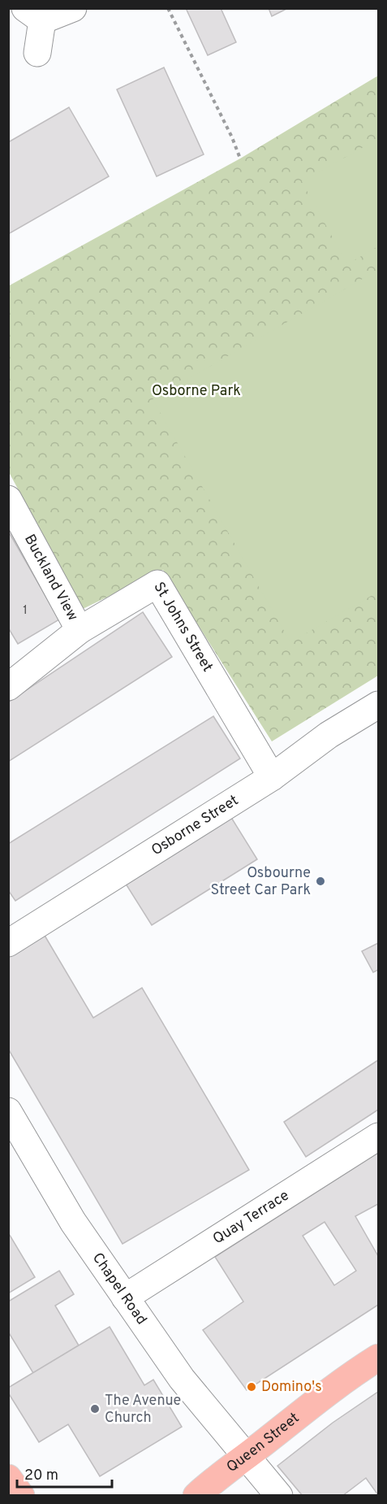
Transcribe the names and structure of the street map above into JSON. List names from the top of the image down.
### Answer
{
  "streets": {
    "main road": ["Queen Street"],
    "street": [
      "Buckland View",
      "St Johns Street",
      "Osborne Street",
      "Quay Terrace",
      "Chapel Road"
    ]
  },
  "crossings": [
    ["Buckland View", "St Johns Street"],
    ["St Johns Street", "Osborne Street"],
    ["Quay Terrace", "Chapel Road"],
    ["Chapel Road", "Queen Street"]
  ],
  "parks": ["Osborne Park"],
  "places": ["Osbourne Street Car Park", "Domino's", "The Avenue Church"],
  "house_numbers": ["1"],
  "scale_bar": "20 m"
}
